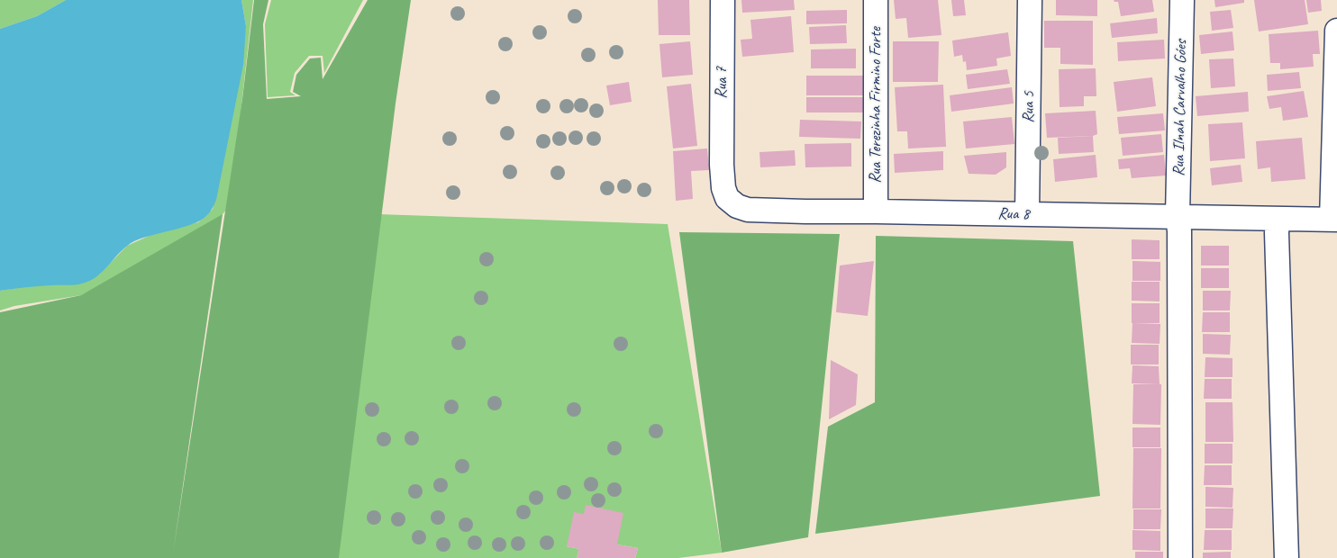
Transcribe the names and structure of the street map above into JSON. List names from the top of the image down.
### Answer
{
  "streets": {
    "street": [
      "Rua 7",
      "Rua Terezinha Firmino Forte",
      "Rua 5",
      "Rua Ilnah Carvalho Góes",
      "Rua 8"
    ]
  },
  "crossings": [
    ["Rua 7", "Rua 8"],
    ["Rua Terezinha Firmino Forte", "Rua 8"],
    ["Rua 5", "Rua 8"],
    ["Rua Ilnah Carvalho Góes", "Rua 8"]
  ]
}
